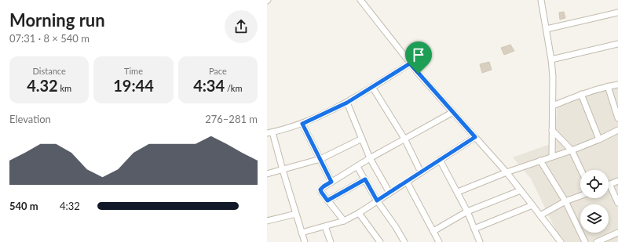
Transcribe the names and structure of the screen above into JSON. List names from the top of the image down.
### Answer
{
  "page": {
    "heading": ["Morning run", "07:31 · 8 × 540 m"],
    "stats": [
      ["Distance", "4.32 km"],
      ["Time", "19:44"],
      ["Pace", "4:34 /km"]
    ],
    "chart": ["Elevation", "276–281 m"],
    "list": [
      {
        "name": "540 m",
        "note": "4:32"
      }
    ]
  }
}
